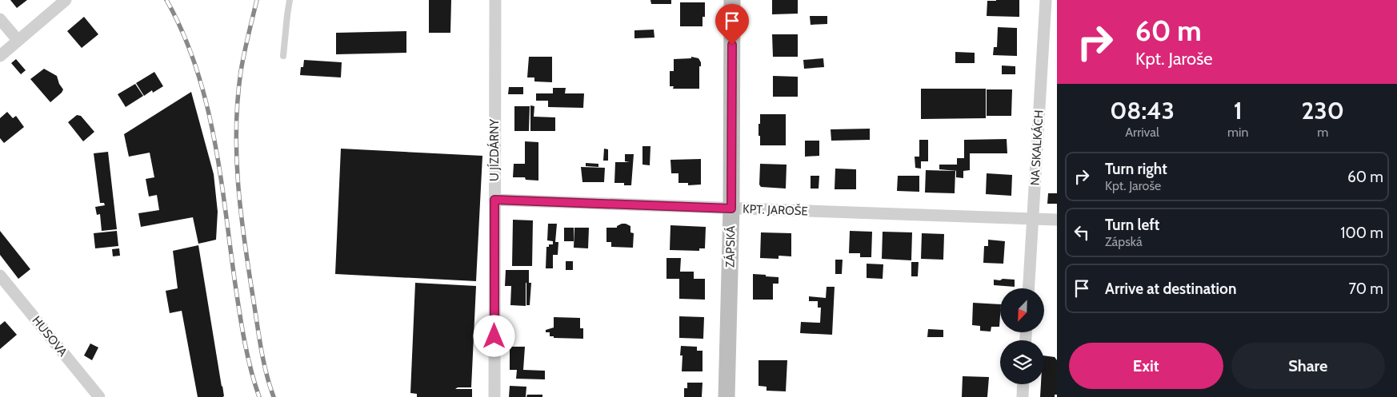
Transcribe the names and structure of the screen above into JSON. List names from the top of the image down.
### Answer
{
  "streets": {
    "street": [
      "NA SKALKÁCH",
      "U JÍZDÁRNY",
      "KPT. JAROŠE",
      "ZÁPSKÁ",
      "HUSOVA"
    ]
  },
  "crossings": [
    ["NA SKALKÁCH", "KPT. JAROŠE"],
    ["U JÍZDÁRNY", "KPT. JAROŠE"],
    ["KPT. JAROŠE", "ZÁPSKÁ"]
  ],
  "north": "bottom left",
  "page": {
    "turn": ["60 m", "Kpt. Jaroše"],
    "eta": [
      "08:43",
      "Arrival",
      "1",
      "min",
      "230",
      "m"
    ],
    "list": [
      {
        "name": "Turn right",
        "note": "Kpt. Jaroše",
        "value": "60 m"
      },
      {
        "name": "Turn left",
        "note": "Zápská",
        "value": "100 m"
      },
      {
        "name": "Arrive at destination",
        "value": "70 m"
      }
    ],
    "buttons": ["Exit", "Share"]
  }
}
